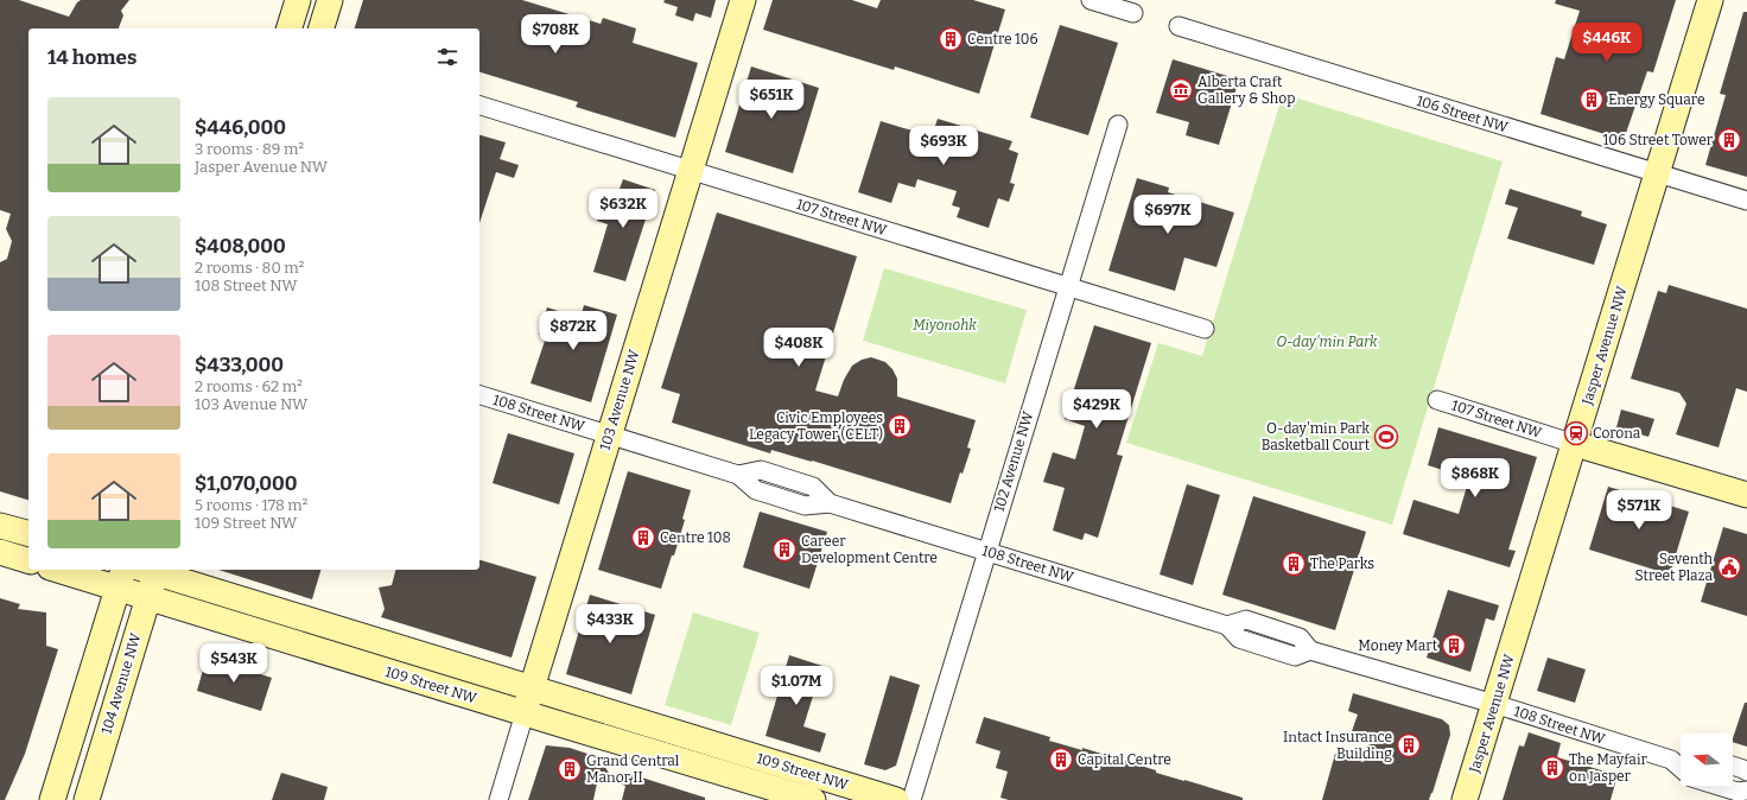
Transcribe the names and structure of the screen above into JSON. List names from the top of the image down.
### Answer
{
  "streets": {
    "main road": [
      "107 Street NW",
      "Jasper Avenue NW",
      "103 Avenue NW",
      "104 Avenue NW",
      "109 Street NW"
    ],
    "street": ["106 Street NW", "108 Street NW", "102 Avenue NW"]
  },
  "crossings": [
    ["106 Street NW", "Jasper Avenue NW"],
    ["107 Street NW", "Jasper Avenue NW"],
    ["107 Street NW", "103 Avenue NW"],
    ["107 Street NW", "102 Avenue NW"],
    ["Jasper Avenue NW", "108 Street NW"],
    ["103 Avenue NW", "108 Street NW"],
    ["103 Avenue NW", "109 Street NW"],
    ["108 Street NW", "102 Avenue NW"],
    ["104 Avenue NW", "109 Street NW"]
  ],
  "parks": ["Miyonohk", "O-day'min Park"],
  "places": {
    "building": [
      "Centre 106",
      "Energy Square",
      "106 Street Tower",
      "Civic Employees Legacy Tower (CELT)",
      "Centre 108",
      "Career Development Centre",
      "The Parks",
      "Money Mart",
      "Intact Insurance Building",
      "Capital Centre",
      "The Mayfair on Jasper",
      "Grand Central Manor II"
    ],
    "museum": ["Alberta Craft Gallery & Shop"],
    "station": ["Corona"],
    "sports": ["O-day'min Park Basketball Court"],
    "public building": ["Seventh Street Plaza"]
  },
  "north": "left",
  "page": {
    "price": [
      "$708K",
      "$446K",
      "$651K",
      "$693K",
      "$632K",
      "$697K",
      "$872K",
      "$408K",
      "$429K",
      "$868K",
      "$571K",
      "$433K",
      "$543K",
      "$1.07M"
    ],
    "heading": "14 homes",
    "list": [
      {
        "name": "$446,000",
        "note": "3 rooms · 89 m² · Jasper Avenue NW"
      },
      {
        "name": "$408,000",
        "note": "2 rooms · 80 m² · 108 Street NW"
      },
      {
        "name": "$433,000",
        "note": "2 rooms · 62 m² · 103 Avenue NW"
      },
      {
        "name": "$1,070,000",
        "note": "5 rooms · 178 m² · 109 Street NW"
      }
    ]
  }
}
